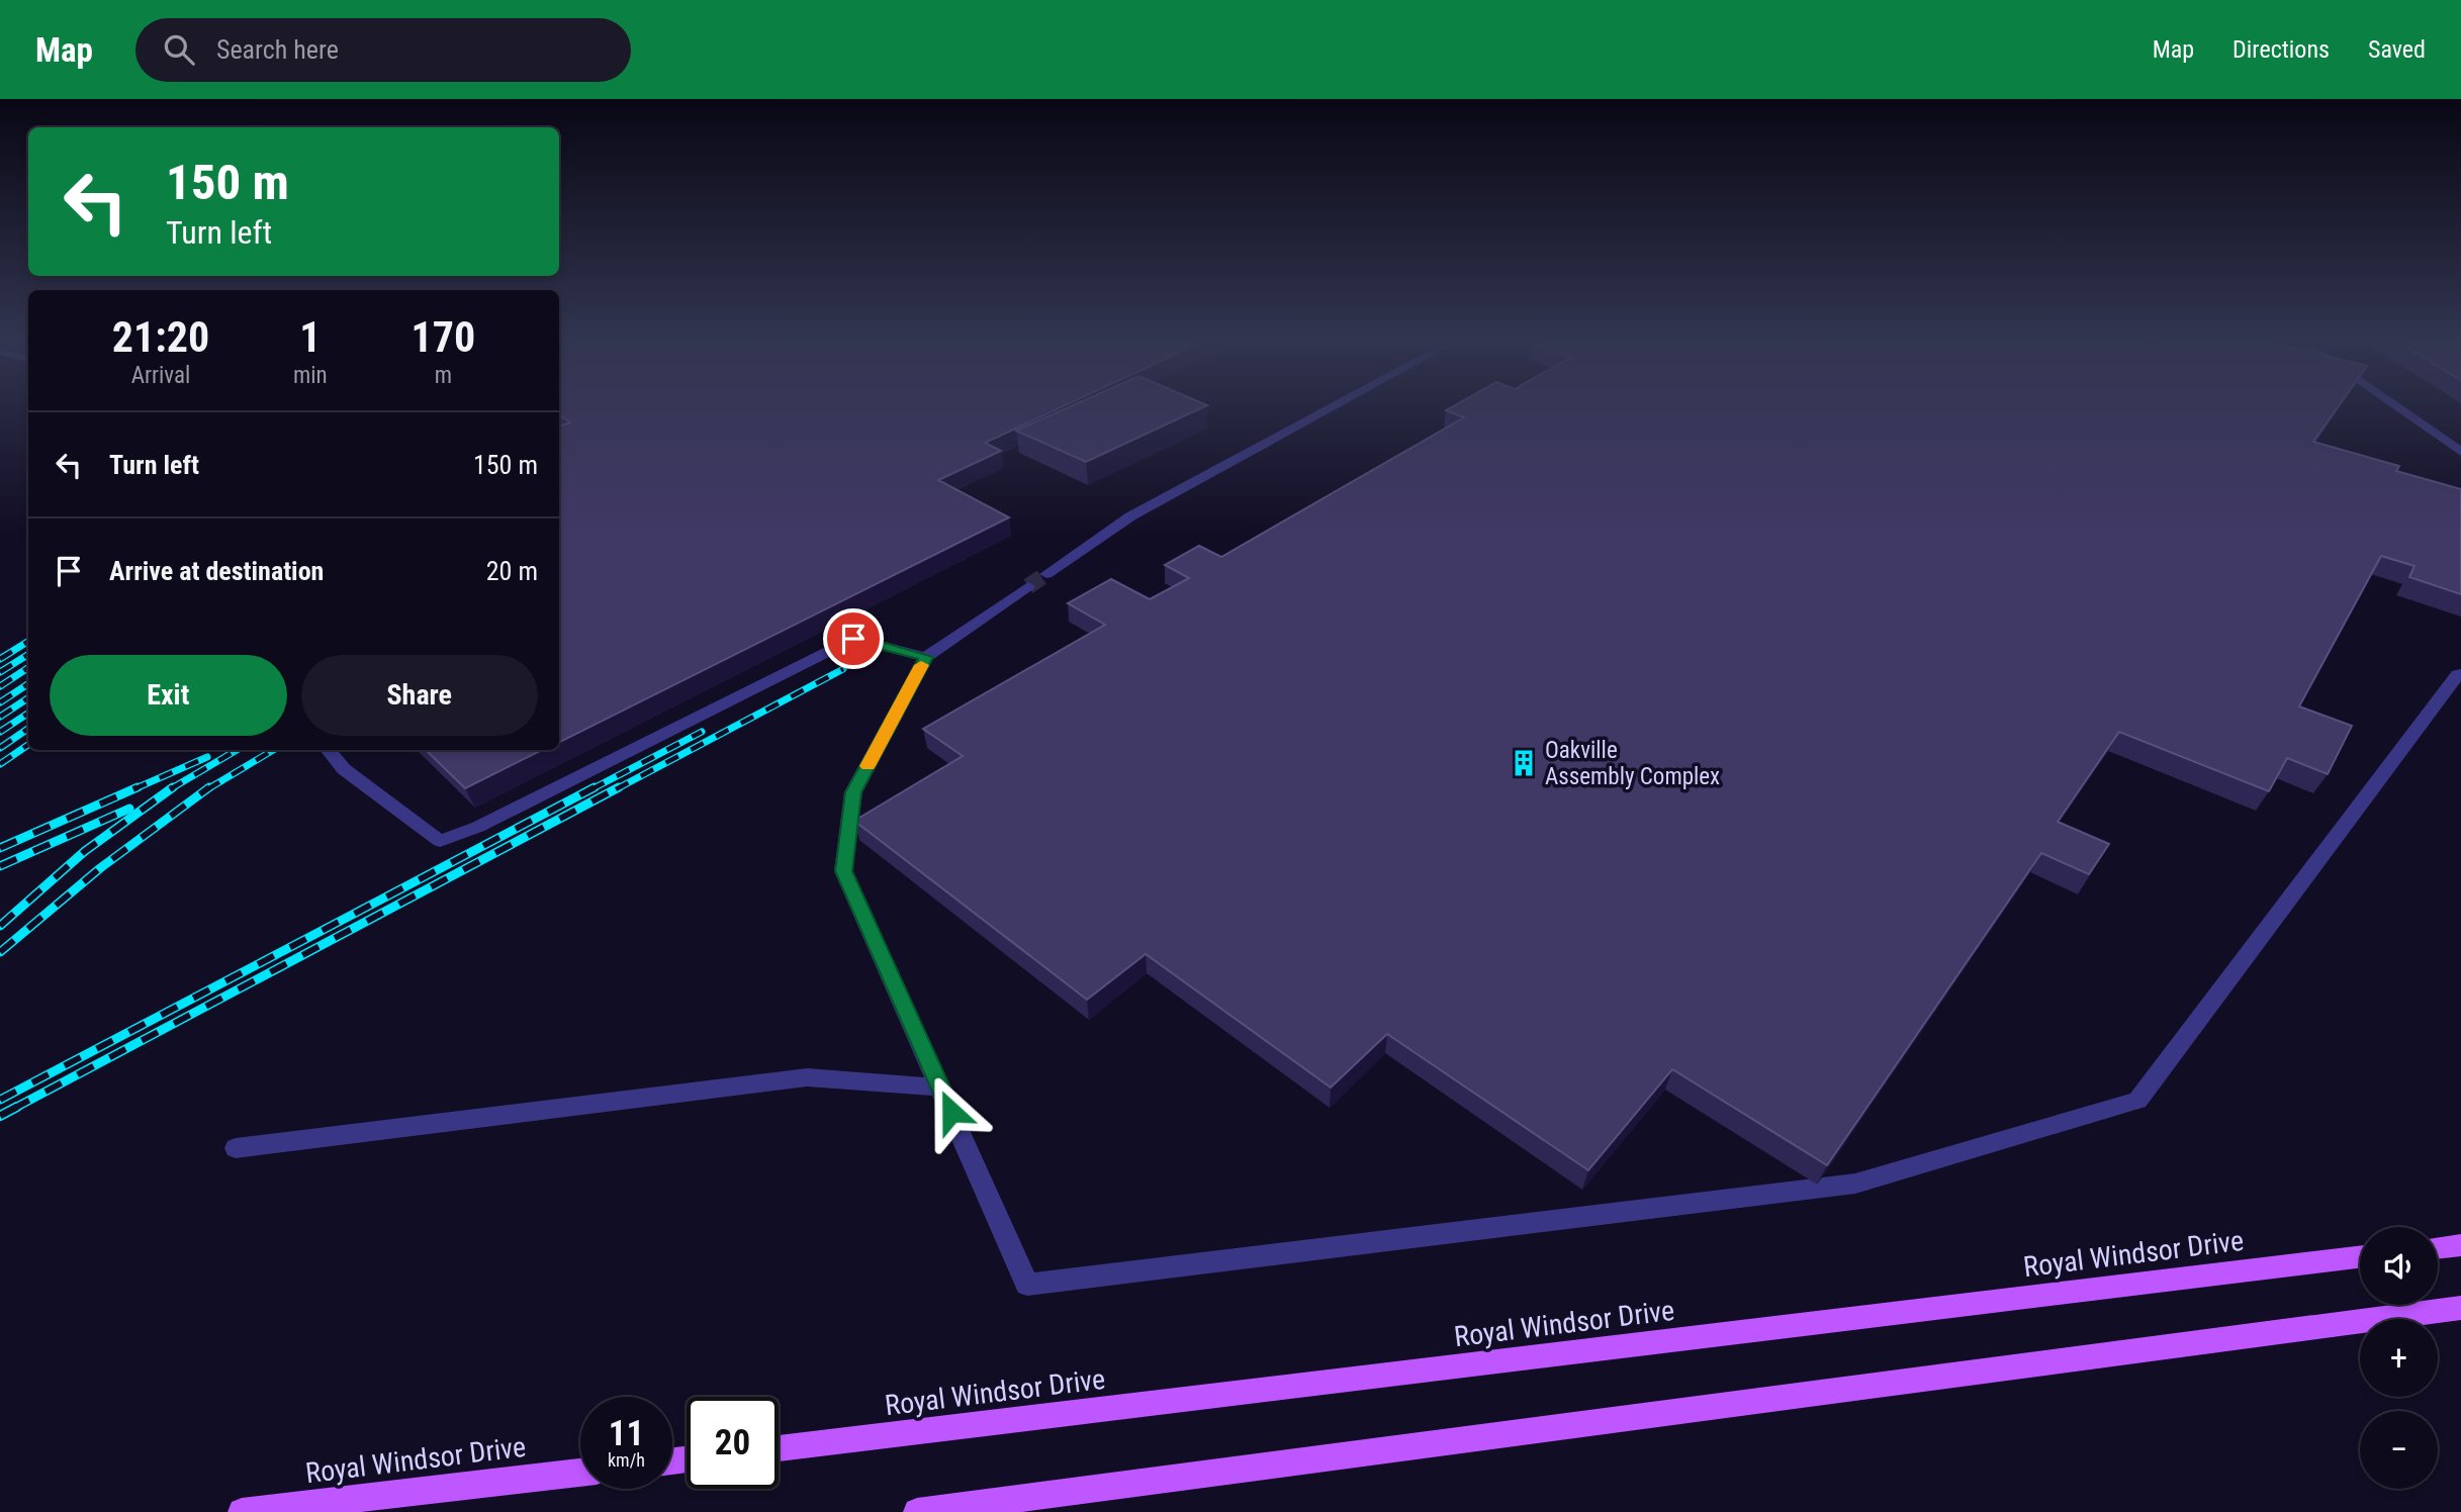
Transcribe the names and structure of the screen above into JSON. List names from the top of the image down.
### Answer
{
  "streets": {
    "main road": ["Royal Windsor Drive"]
  },
  "places": {
    "building": ["Oakville Assembly Complex"]
  },
  "page": {
    "header": "Map",
    "search": "Search here",
    "nav": ["Map", "Directions", "Saved"],
    "turn": ["150 m", "Turn left"],
    "eta": [
      "21:20",
      "Arrival",
      "1",
      "min",
      "170",
      "m"
    ],
    "list": [
      {
        "name": "Turn left",
        "value": "150 m"
      },
      {
        "name": "Arrive at destination",
        "value": "20 m"
      }
    ],
    "buttons": ["Exit", "Share"],
    "map_buttons": ["+", "−"],
    "speed": "11 km/h",
    "limit": "20"
  }
}
